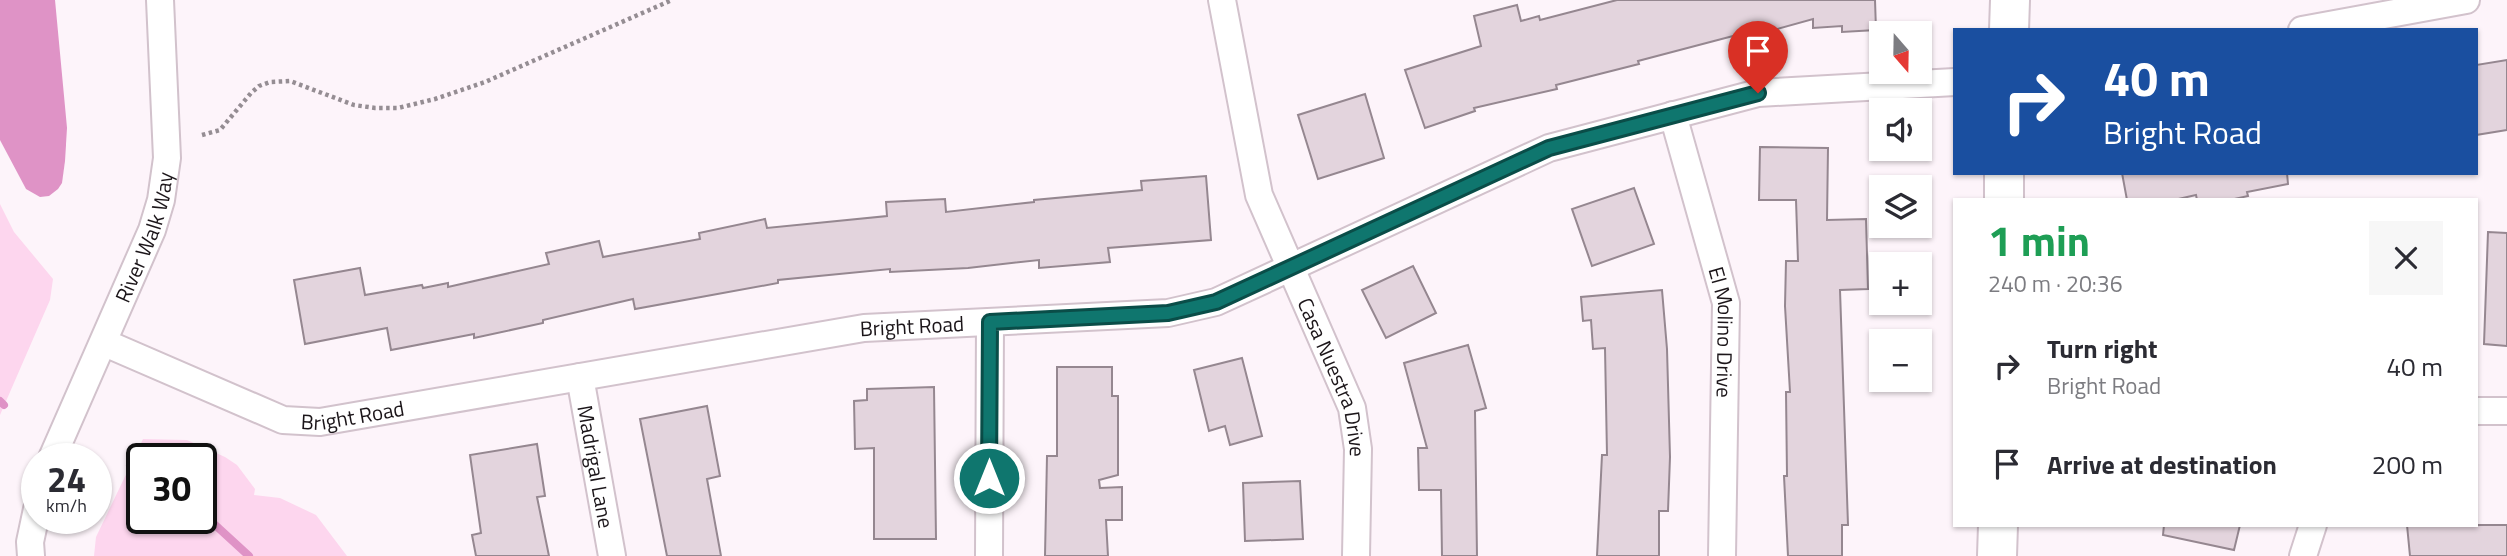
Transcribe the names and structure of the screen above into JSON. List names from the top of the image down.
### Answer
{
  "streets": {
    "street": [
      "River Walk Way",
      "Bright Road",
      "El Molino Drive",
      "Casa Nuestra Drive",
      "Madrigal Lane"
    ]
  },
  "crossings": [
    ["River Walk Way", "Bright Road"],
    ["Bright Road", "El Molino Drive"],
    ["Bright Road", "Casa Nuestra Drive"],
    ["Bright Road", "Madrigal Lane"]
  ],
  "north": "bottom",
  "page": {
    "map_buttons": ["+", "−"],
    "turn": ["40 m", "Bright Road"],
    "heading": ["1 min", "240 m · 20:36"],
    "list": [
      {
        "name": "Turn right",
        "note": "Bright Road",
        "value": "40 m"
      },
      {
        "name": "Arrive at destination",
        "value": "200 m"
      }
    ],
    "speed": "24 km/h",
    "limit": "30"
  }
}
